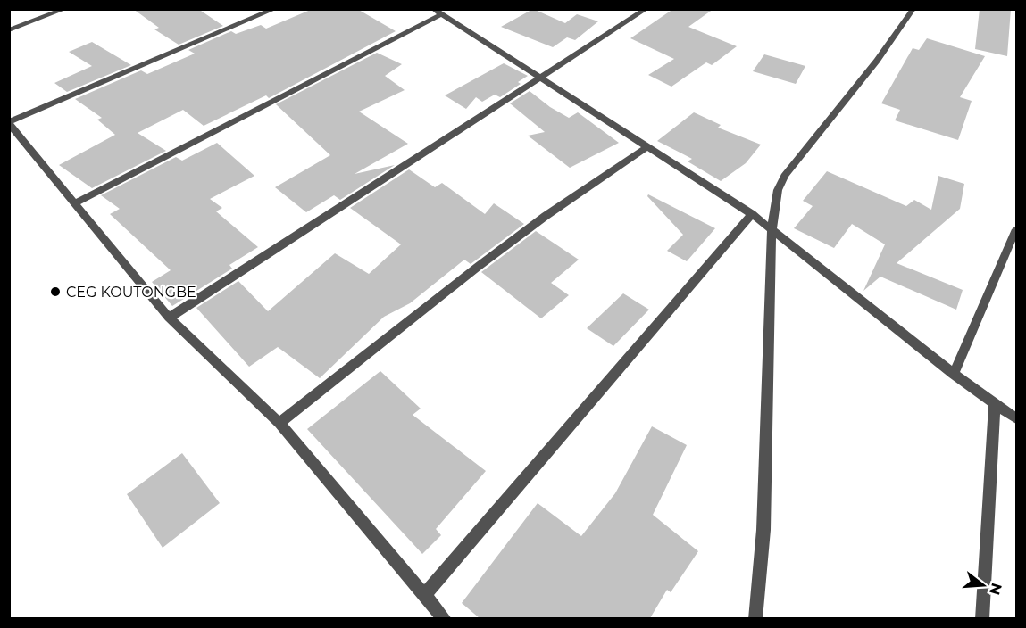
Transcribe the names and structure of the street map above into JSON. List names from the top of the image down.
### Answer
{
  "places": ["CEG KOUTONGBE"],
  "north": "right"
}
